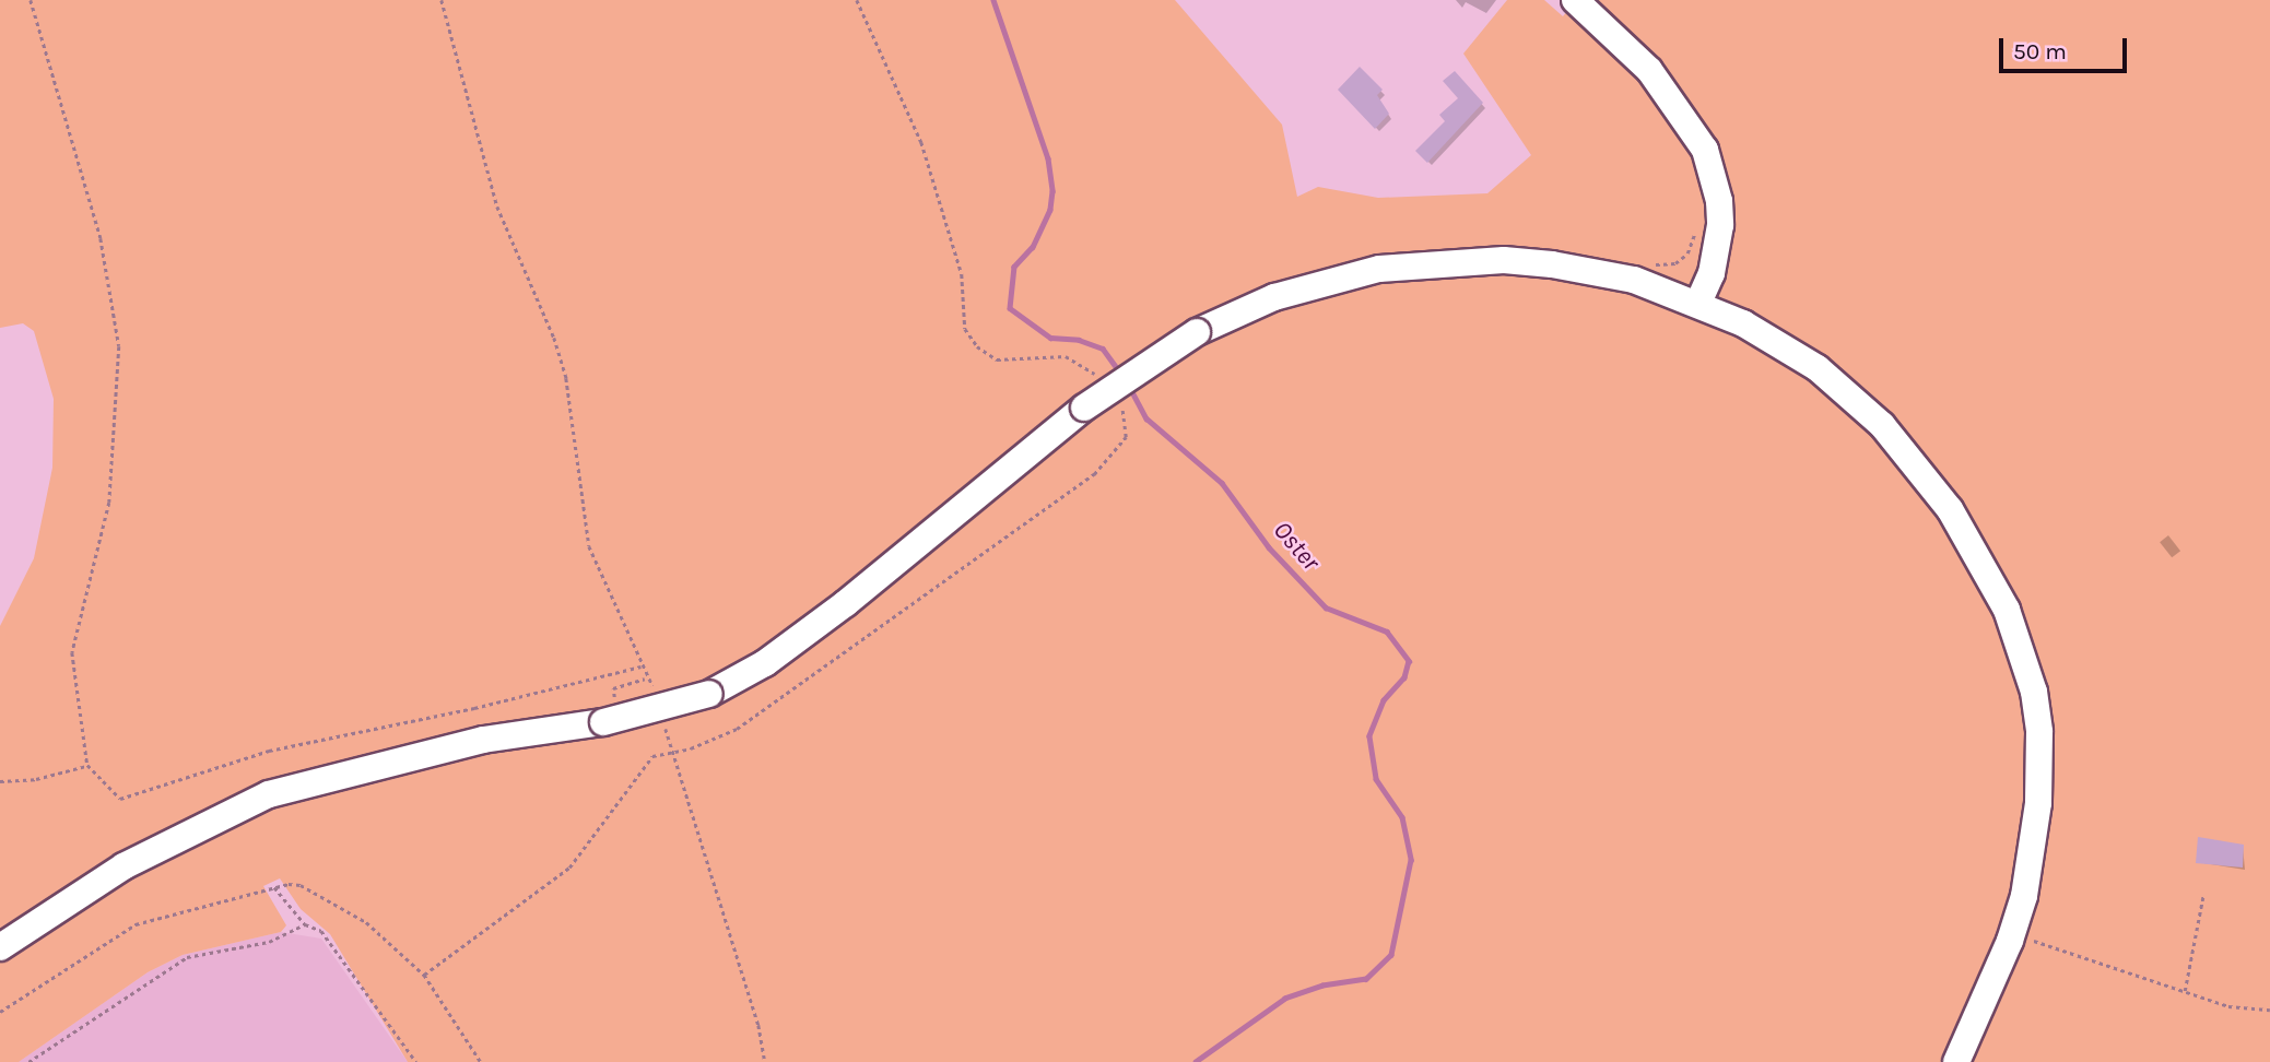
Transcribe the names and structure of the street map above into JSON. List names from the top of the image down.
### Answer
{
  "water": ["Oster"],
  "scale_bar": "50 m"
}
